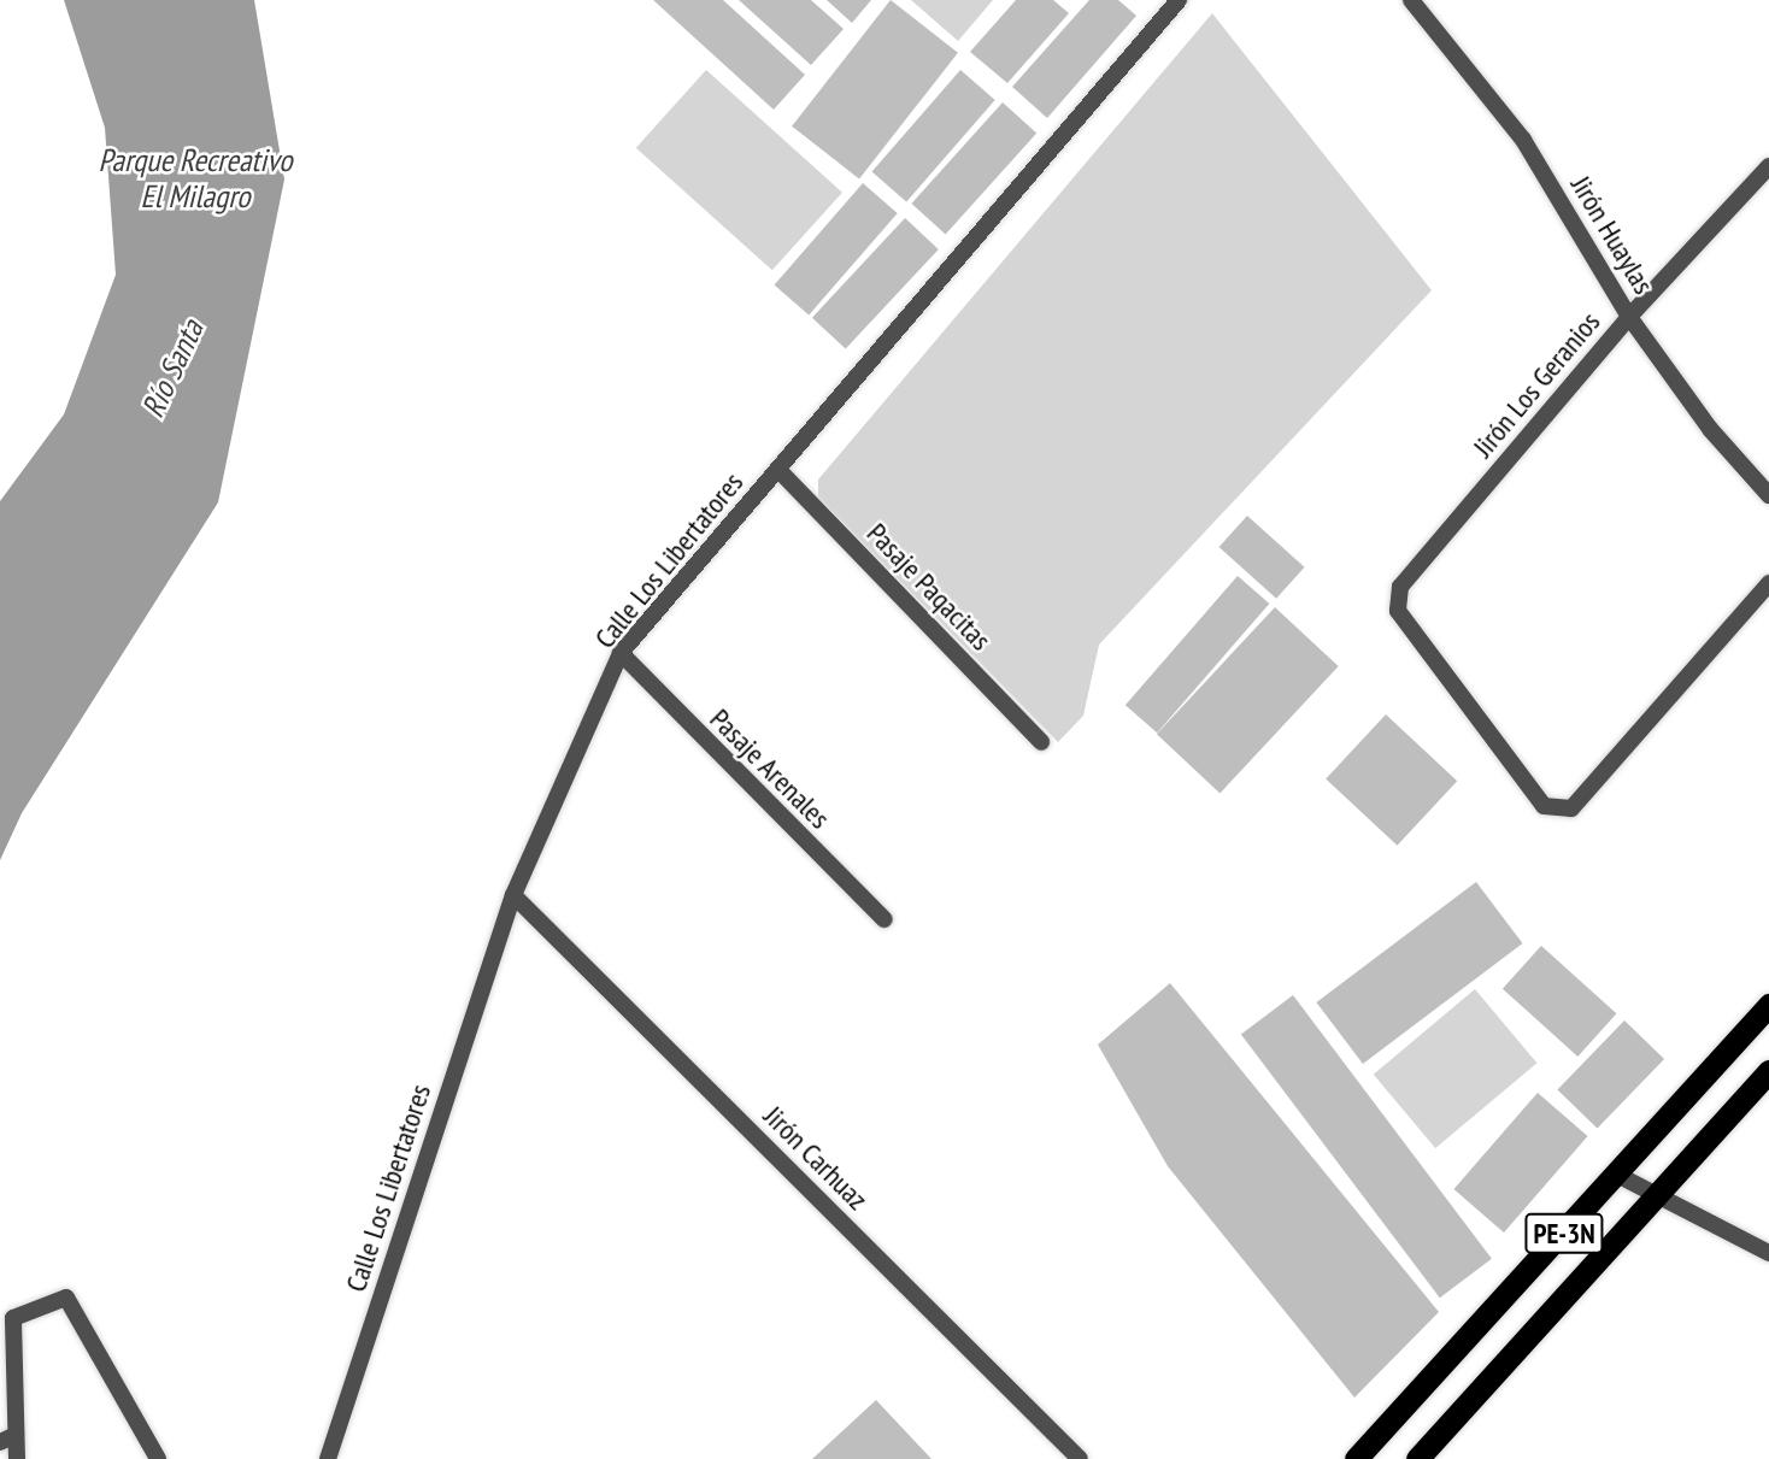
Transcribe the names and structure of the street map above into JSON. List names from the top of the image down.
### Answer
{
  "streets": {
    "highway": ["PE-3N"],
    "street": [
      "Jirón Huaylas",
      "Jirón Los Geranios",
      "Calle Los Libertatores",
      "Pasaje Paqacitas",
      "Pasaje Arenales",
      "Jirón Carhuaz"
    ]
  },
  "crossings": [
    ["Jirón Huaylas", "Jirón Los Geranios"],
    ["Calle Los Libertatores", "Pasaje Paqacitas"],
    ["Calle Los Libertatores", "Pasaje Arenales"],
    ["Calle Los Libertatores", "Jirón Carhuaz"]
  ],
  "water": ["Parque Recreativo El Milagro", "Río Santa"]
}
